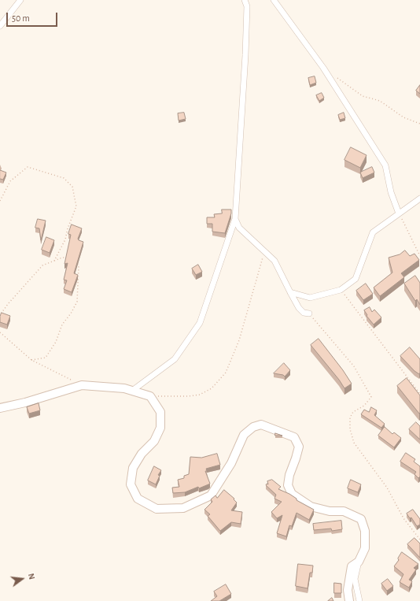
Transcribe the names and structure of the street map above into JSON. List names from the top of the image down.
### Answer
{
  "scale_bar": "50 m",
  "north": "right"
}
